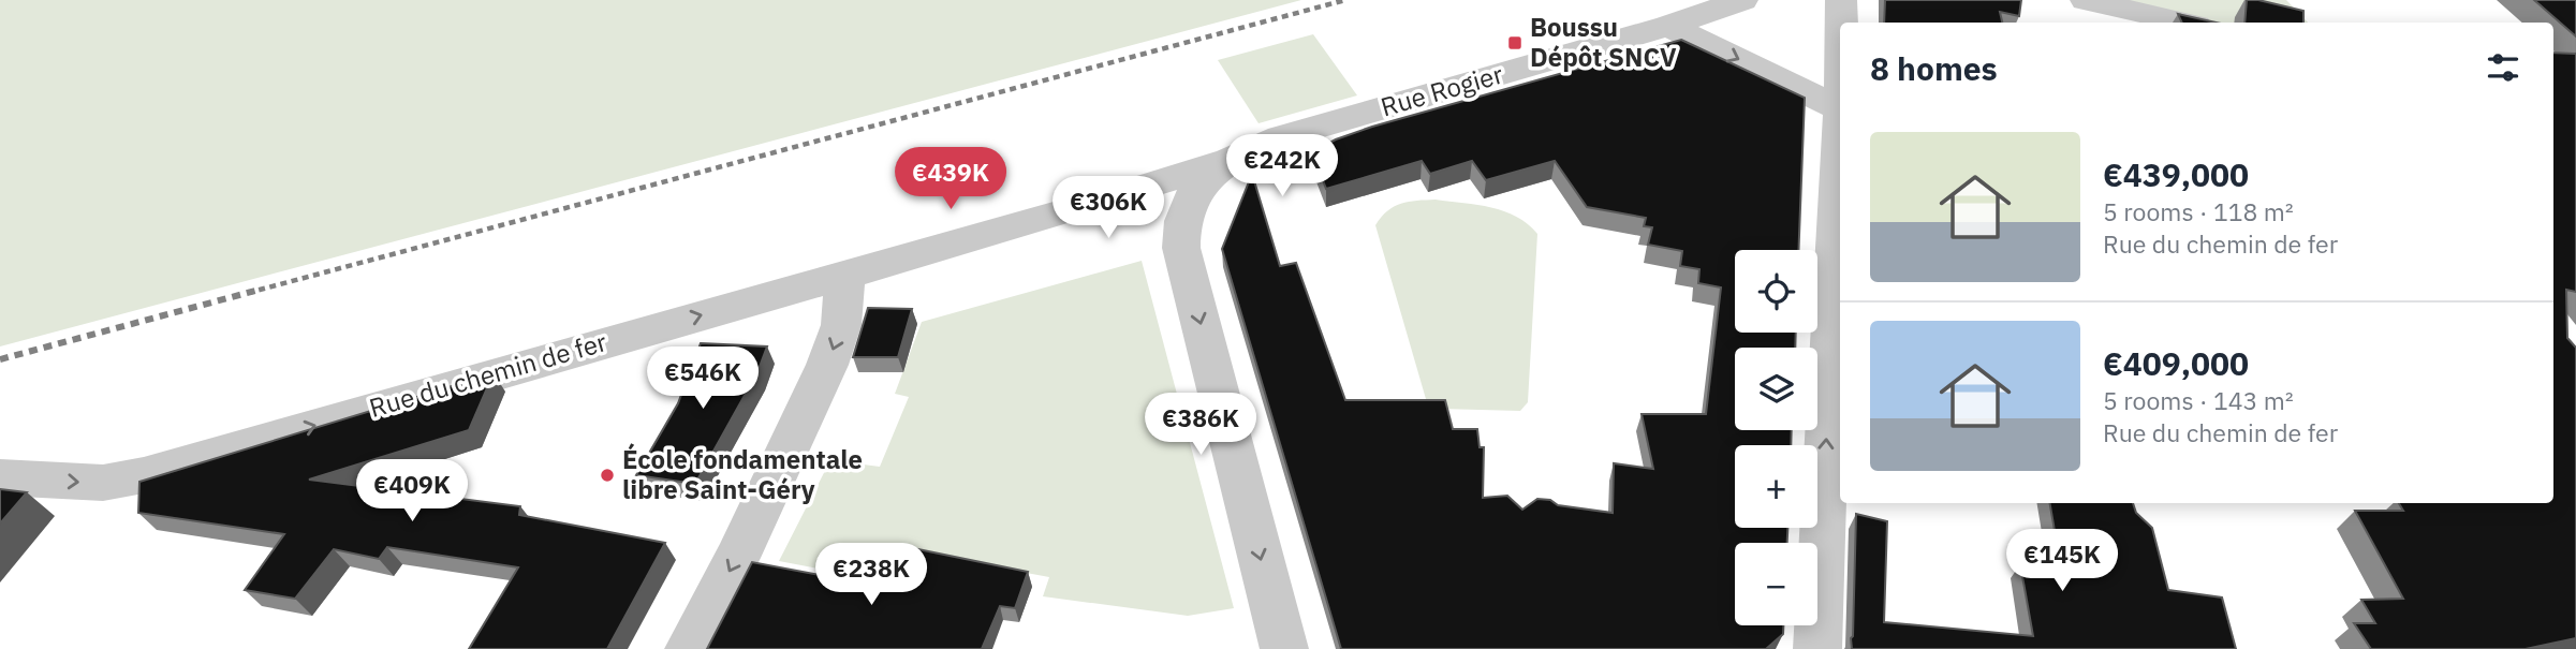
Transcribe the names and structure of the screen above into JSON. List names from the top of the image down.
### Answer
{
  "streets": {
    "street": ["Rue Rogier", "Rue du chemin de fer"]
  },
  "crossings": [
    ["Rue Rogier", "Rue du chemin de fer"]
  ],
  "one_way": ["Rue du chemin de fer"],
  "places": {
    "transit": ["Boussu Dépôt SNCV"],
    "other": ["École fondamentale libre Saint-Géry"]
  },
  "page": {
    "heading": "8 homes",
    "list": [
      {
        "name": "€439,000",
        "note": "5 rooms · 118 m² · Rue du chemin de fer"
      },
      {
        "name": "€409,000",
        "note": "5 rooms · 143 m² · Rue du chemin de fer"
      }
    ],
    "price": [
      "€242K",
      "€439K",
      "€306K",
      "€546K",
      "€386K",
      "€409K",
      "€145K",
      "€238K"
    ],
    "map_buttons": ["+", "−"]
  }
}
